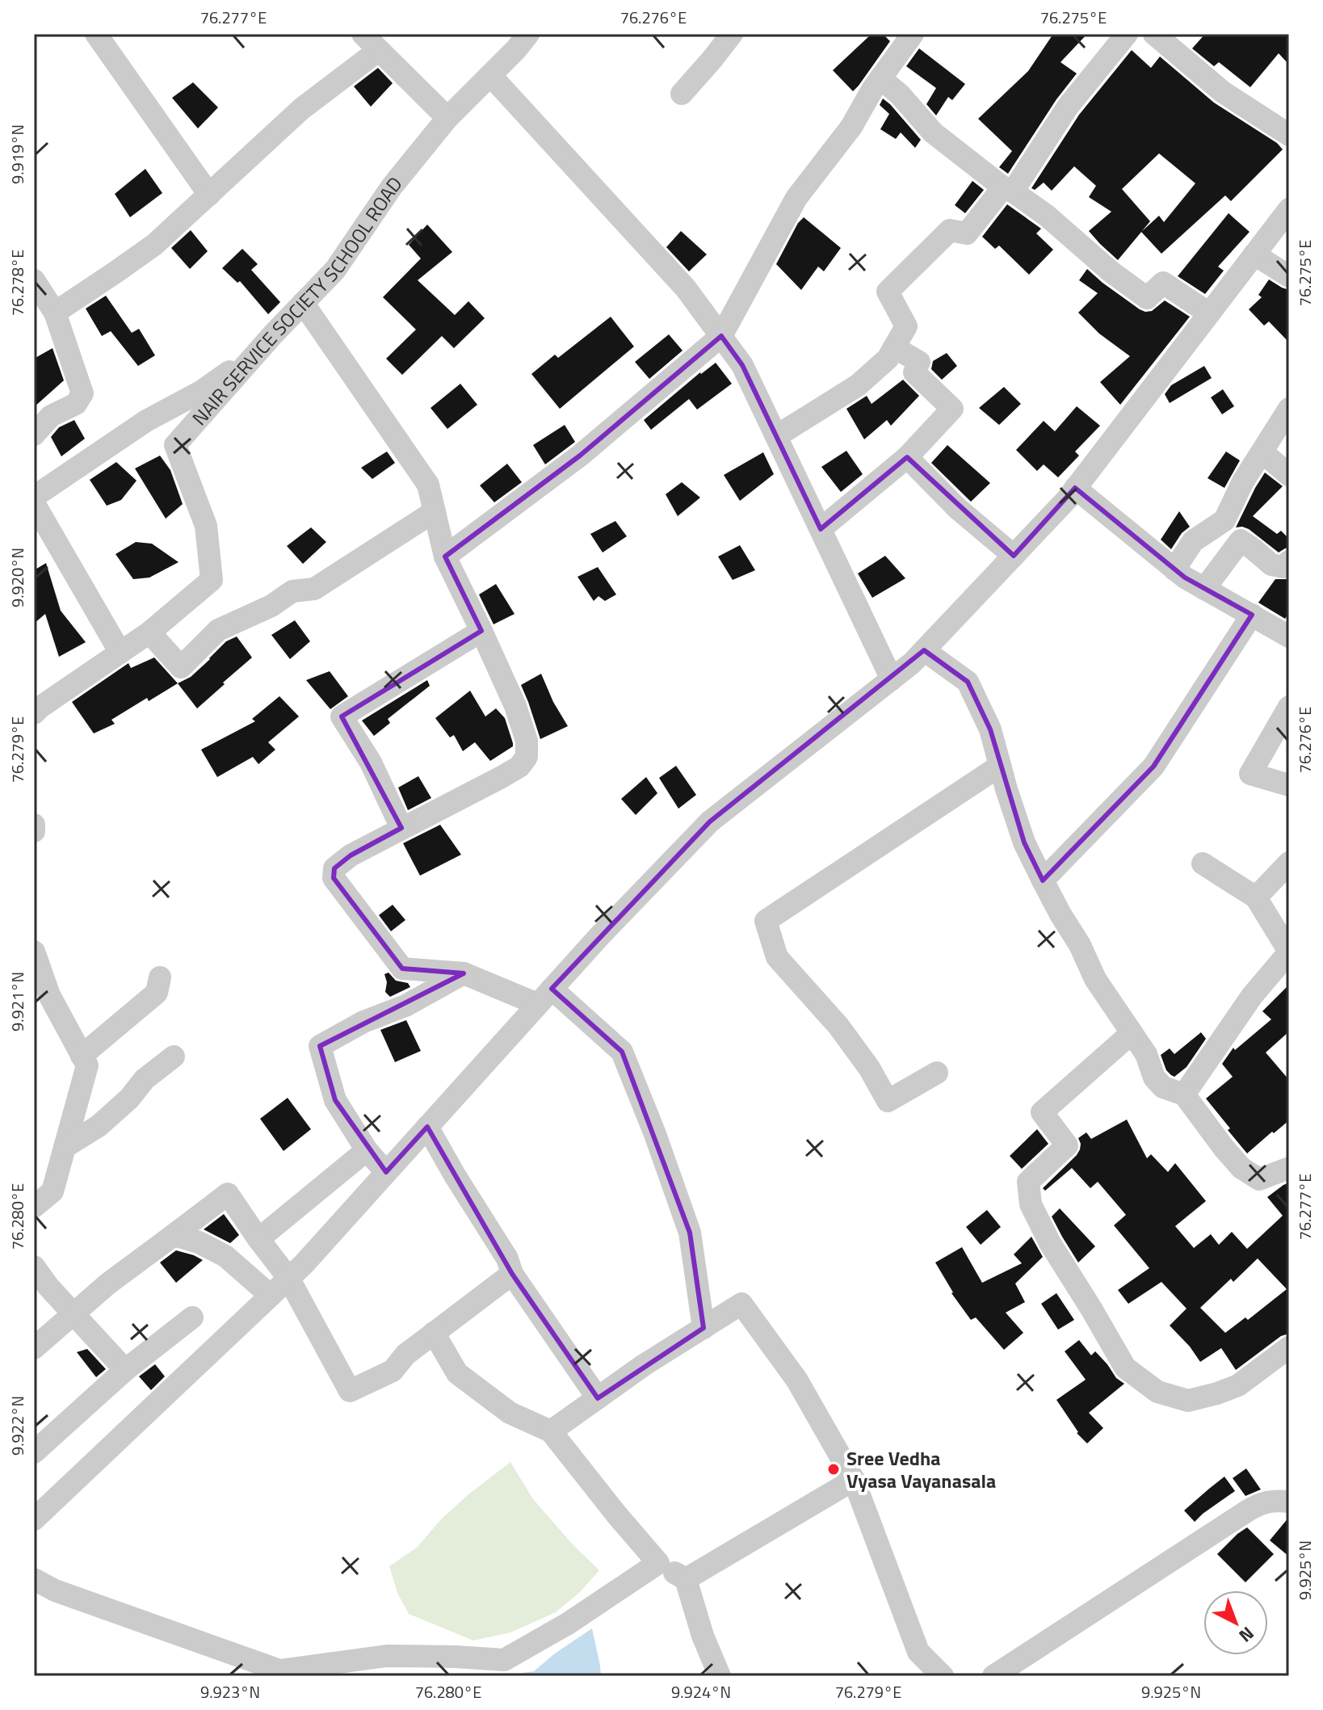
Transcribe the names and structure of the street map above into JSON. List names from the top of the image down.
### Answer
{
  "streets": {
    "street": ["NAIR SERVICE SOCIETY SCHOOL ROAD"]
  },
  "places": ["Sree Vedha Vyasa Vayanasala"],
  "north": "bottom right",
  "coordinates": [
    "76.277°E",
    "76.276°E",
    "76.275°E",
    "9.919°N",
    "76.278°E",
    "9.920°N",
    "76.279°E",
    "9.921°N",
    "76.280°E",
    "9.922°N",
    "9.925°N",
    "9.923°N",
    "9.924°N"
  ]
}
